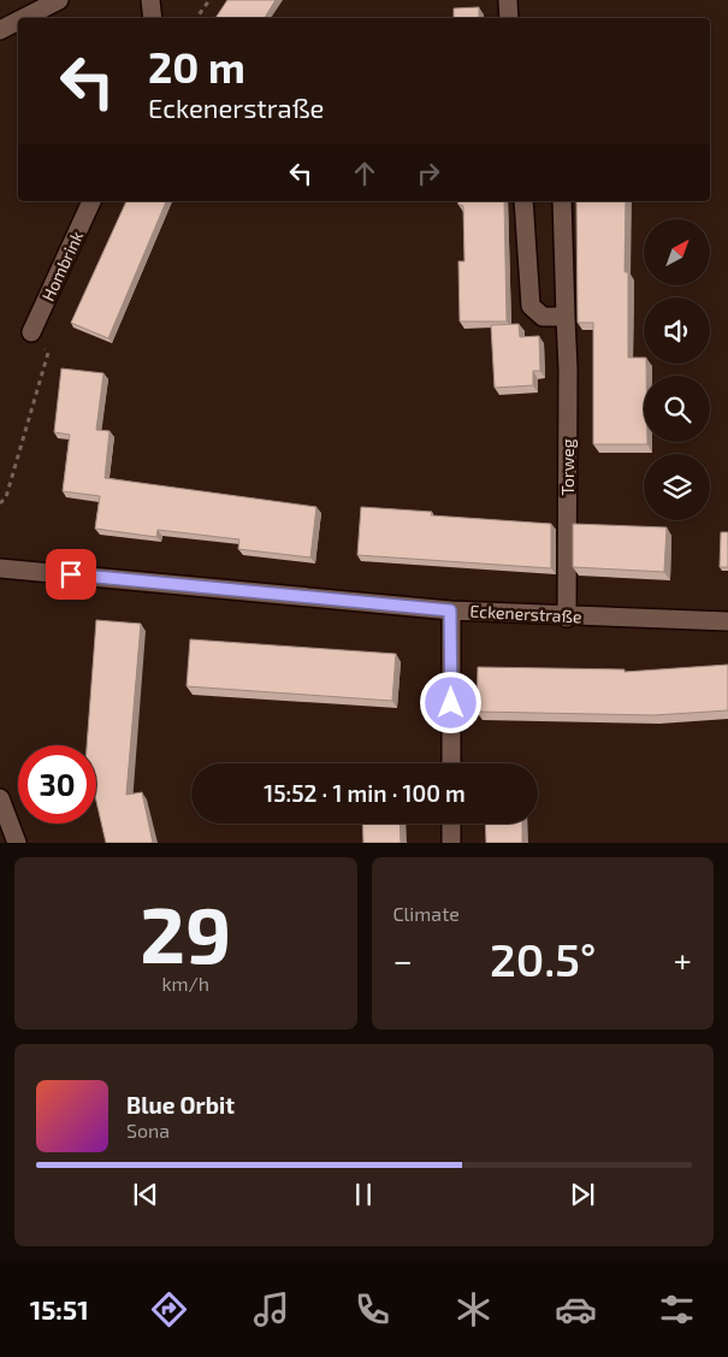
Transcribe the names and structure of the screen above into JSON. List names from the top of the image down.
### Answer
{
  "streets": {
    "street": ["Hombrink", "Torweg", "Eckenerstraße"]
  },
  "crossings": [
    ["Torweg", "Eckenerstraße"]
  ],
  "north": "top right",
  "page": {
    "turn": ["20 m", "Eckenerstraße"],
    "limit": "30",
    "trip": "15:52 · 1 min · 100 m",
    "tile": [
      ["29", "km/h"],
      "Climate"
    ],
    "heat": ["−", "20.5°", "+"],
    "song": ["Blue Orbit", "Sona"],
    "tabs": "15:51"
  }
}
